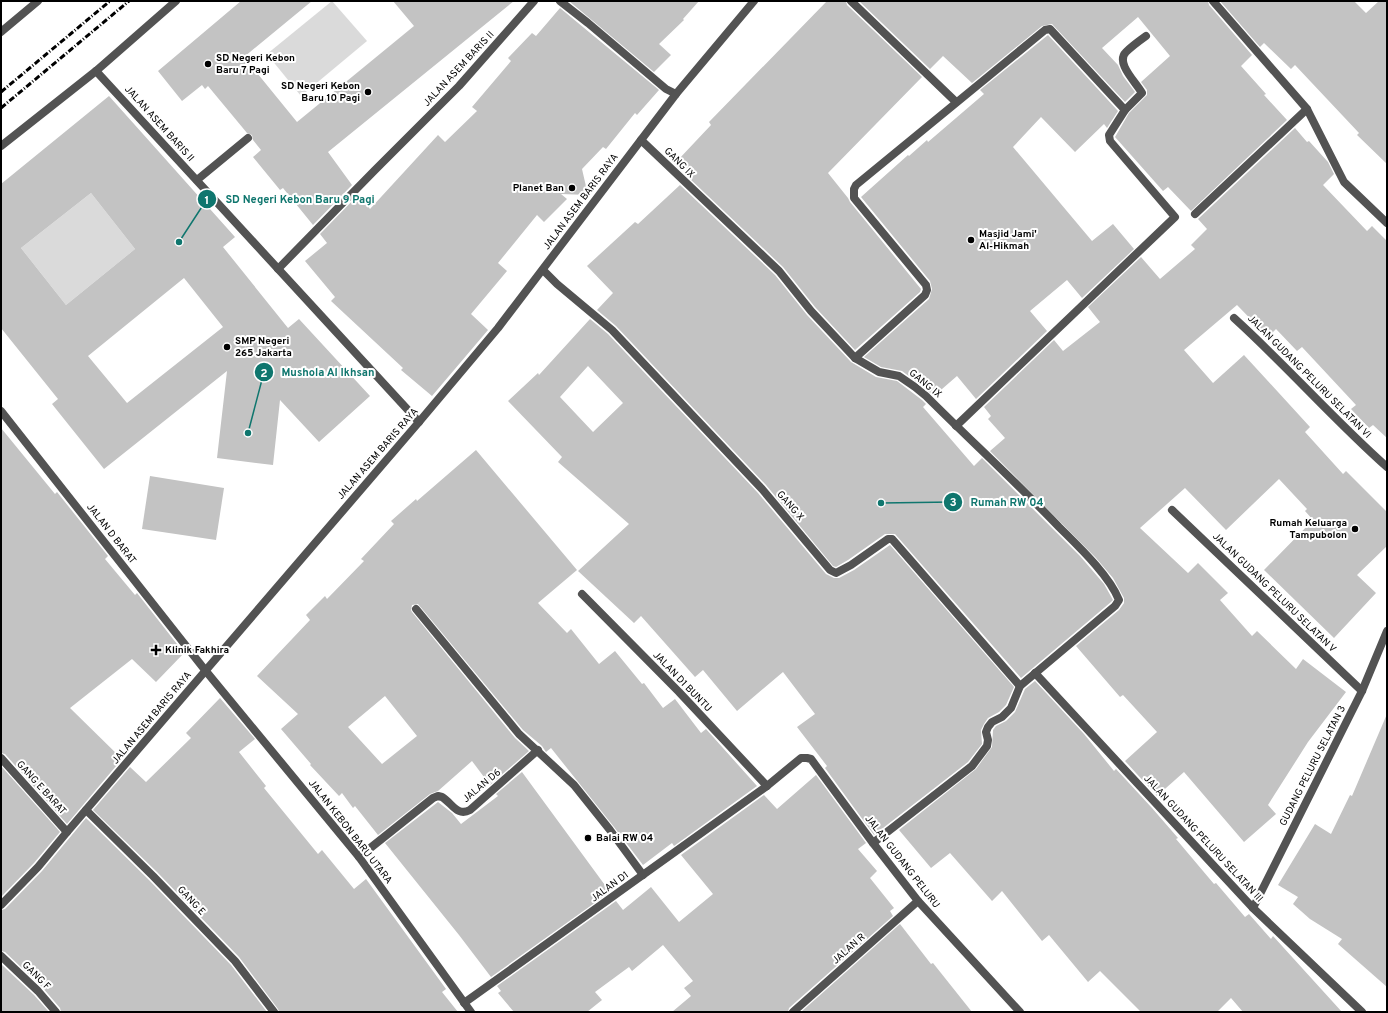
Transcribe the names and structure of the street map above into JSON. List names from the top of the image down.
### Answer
{
  "streets": {
    "street": [
      "JALAN ASEM BARIS II",
      "GANG IX",
      "JALAN ASEM BARIS RAYA",
      "JALAN GUDANG PELURU SELATAN VI",
      "GANG X",
      "JALAN D BARAT",
      "JALAN GUDANG PELURU SELATAN V",
      "JALAN D1 BUNTU",
      "GUDANG PELURU SELATAN 3",
      "JALAN D6",
      "GANG E BARAT",
      "JALAN KEBON BARU UTARA",
      "JALAN GUDANG PELURU SELATAN III",
      "JALAN GUDANG PELURU",
      "JALAN D1",
      "GANG E",
      "JALAN R",
      "GANG F"
    ]
  },
  "crossings": [
    ["JALAN ASEM BARIS II", "JALAN ASEM BARIS RAYA"],
    ["GANG IX", "JALAN ASEM BARIS RAYA"],
    ["GANG IX", "JALAN GUDANG PELURU SELATAN III"],
    ["JALAN ASEM BARIS RAYA", "GANG X"],
    ["JALAN ASEM BARIS RAYA", "JALAN D BARAT"],
    ["JALAN ASEM BARIS RAYA", "GANG E BARAT"],
    ["JALAN ASEM BARIS RAYA", "JALAN KEBON BARU UTARA"],
    ["JALAN ASEM BARIS RAYA", "GANG E"],
    ["JALAN D BARAT", "JALAN KEBON BARU UTARA"],
    ["JALAN GUDANG PELURU SELATAN V", "GUDANG PELURU SELATAN 3"],
    ["JALAN D1 BUNTU", "JALAN GUDANG PELURU"],
    ["JALAN D1 BUNTU", "JALAN D1"],
    ["GUDANG PELURU SELATAN 3", "JALAN GUDANG PELURU SELATAN III"],
    ["JALAN D6", "JALAN KEBON BARU UTARA"],
    ["JALAN KEBON BARU UTARA", "JALAN D1"],
    ["JALAN GUDANG PELURU", "JALAN D1"],
    ["JALAN GUDANG PELURU", "JALAN R"]
  ],
  "places": {
    "other": [
      "SD Negeri Kebon Baru 7 Pagi",
      "SD Negeri Kebon Baru 10 Pagi",
      "Planet Ban",
      "Masjid Jami' Al-Hikmah",
      "SD Negeri Kebon Baru 9 Pagi",
      "SMP Negeri 265 Jakarta",
      "Mushola Al Ikhsan",
      "Rumah RW 04",
      "Rumah Keluarga Tampubolon",
      "Balai RW 04"
    ],
    "health": ["Klinik Fakhira"]
  }
}
